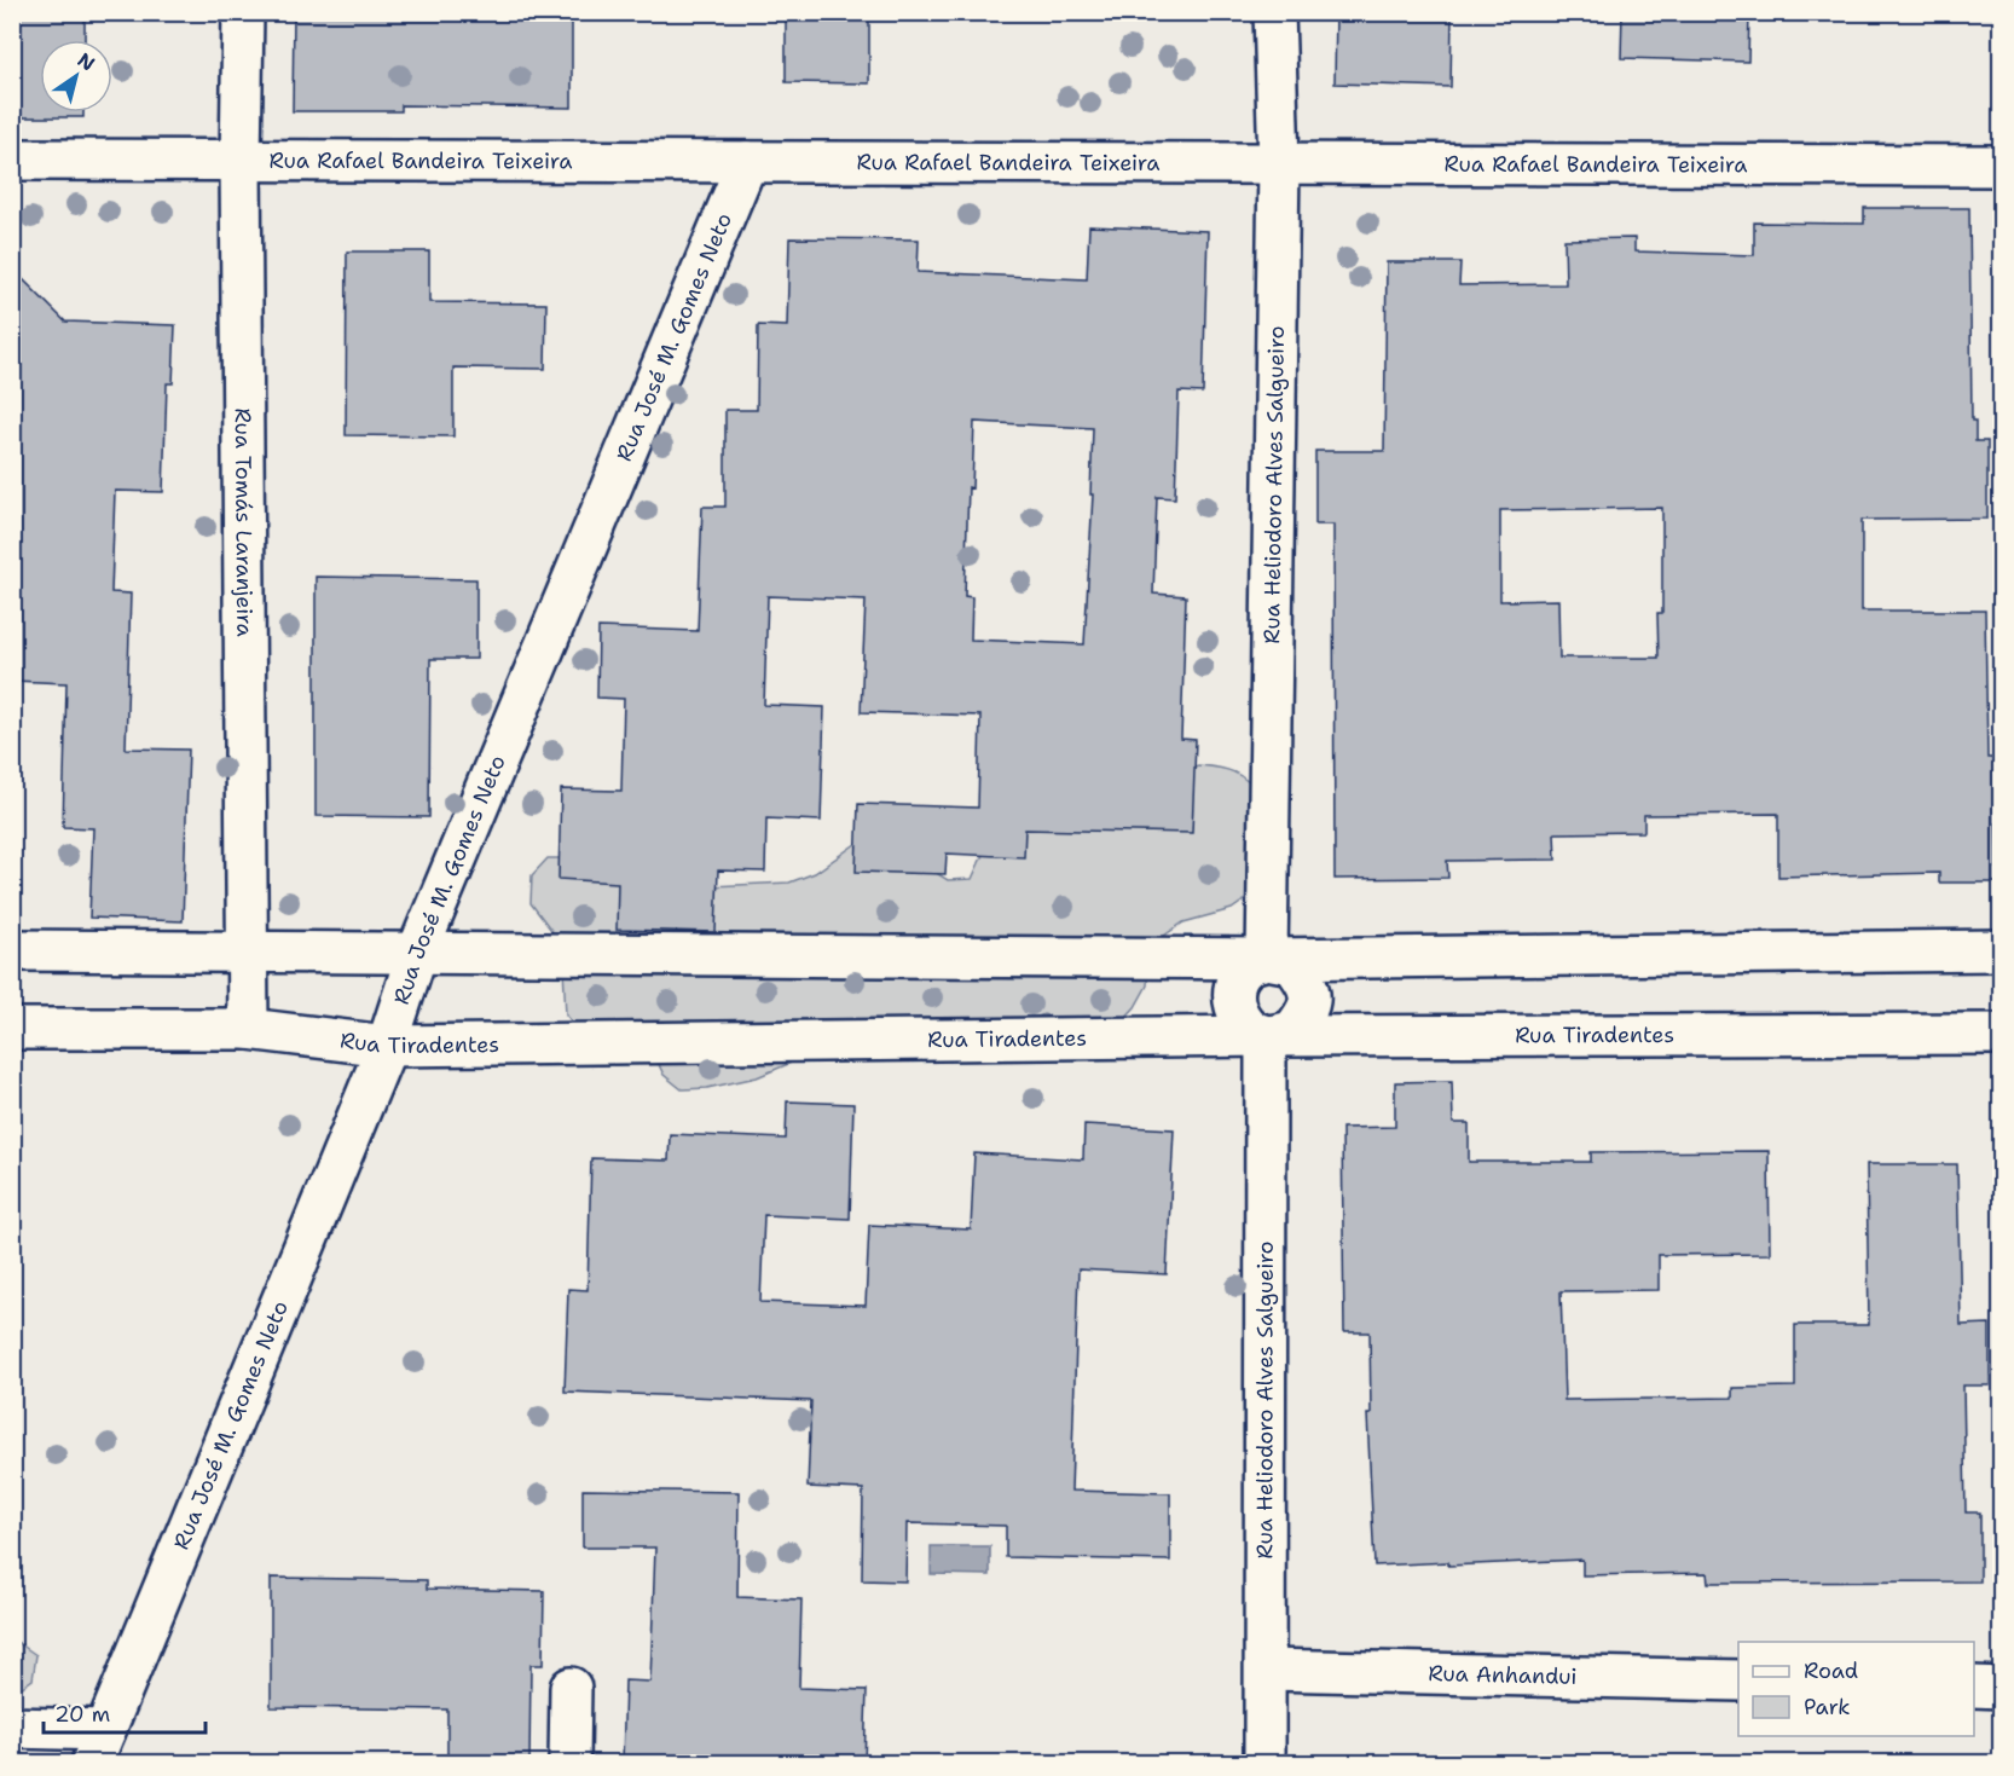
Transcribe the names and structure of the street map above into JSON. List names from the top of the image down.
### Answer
{
  "streets": {
    "main road": [
      "Rua Rafael Bandeira Teixeira",
      "Rua José M. Gomes Neto",
      "Rua Heliodoro Alves Salgueiro",
      "Rua Tomás Laranjeira",
      "Rua Tiradentes",
      "Rua Anhandui"
    ]
  },
  "crossings": [
    ["Rua Rafael Bandeira Teixeira", "Rua José M. Gomes Neto"],
    ["Rua Rafael Bandeira Teixeira", "Rua Heliodoro Alves Salgueiro"],
    ["Rua Rafael Bandeira Teixeira", "Rua Tomás Laranjeira"],
    ["Rua José M. Gomes Neto", "Rua Tiradentes"],
    ["Rua Heliodoro Alves Salgueiro", "Rua Tiradentes"],
    ["Rua Heliodoro Alves Salgueiro", "Rua Anhandui"],
    ["Rua Tomás Laranjeira", "Rua Tiradentes"]
  ],
  "legend": ["Road", "Park"],
  "scale_bar": "20 m",
  "north": "top right"
}
